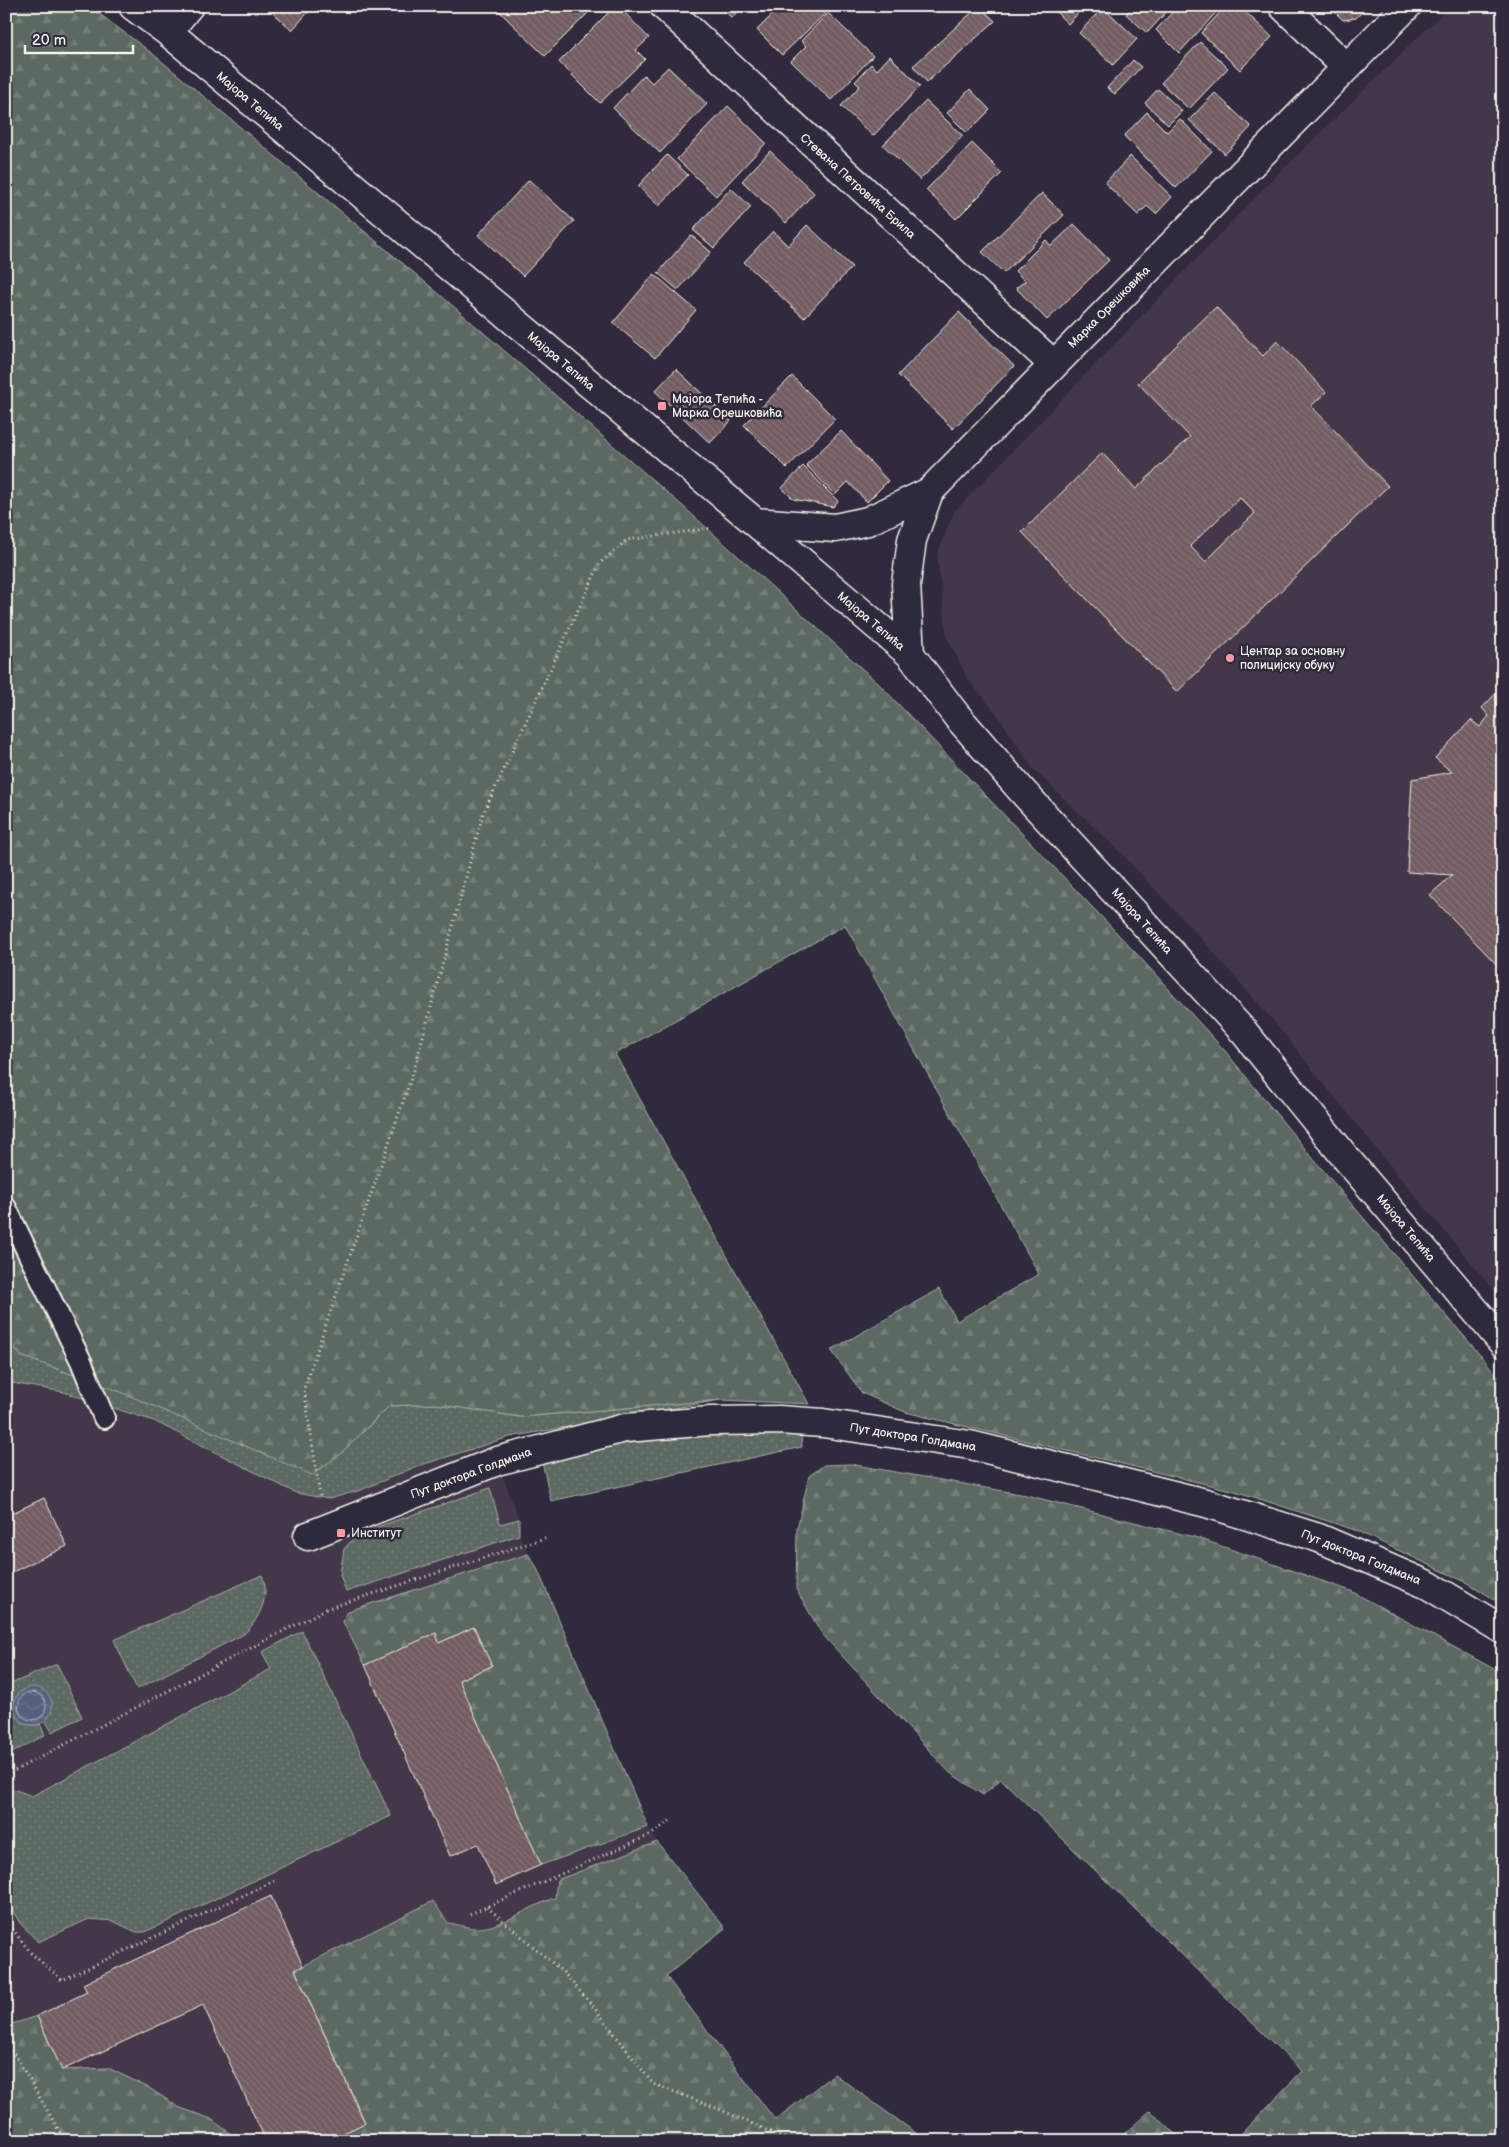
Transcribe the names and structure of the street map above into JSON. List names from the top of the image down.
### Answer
{
  "streets": {
    "street": [
      "Мајора Тепића",
      "Стевана Петровића Брила",
      "Марка Орешковића",
      "Пут доктора Голдмана"
    ]
  },
  "crossings": [
    ["Мајора Тепића", "Марка Орешковића"],
    ["Стевана Петровића Брила", "Марка Орешковића"]
  ],
  "places": {
    "transit": ["Мајора Тепића - Марка Орешковића", "Институт"],
    "other": ["Центар за основну полицијску обуку"]
  },
  "scale_bar": "20 m"
}
